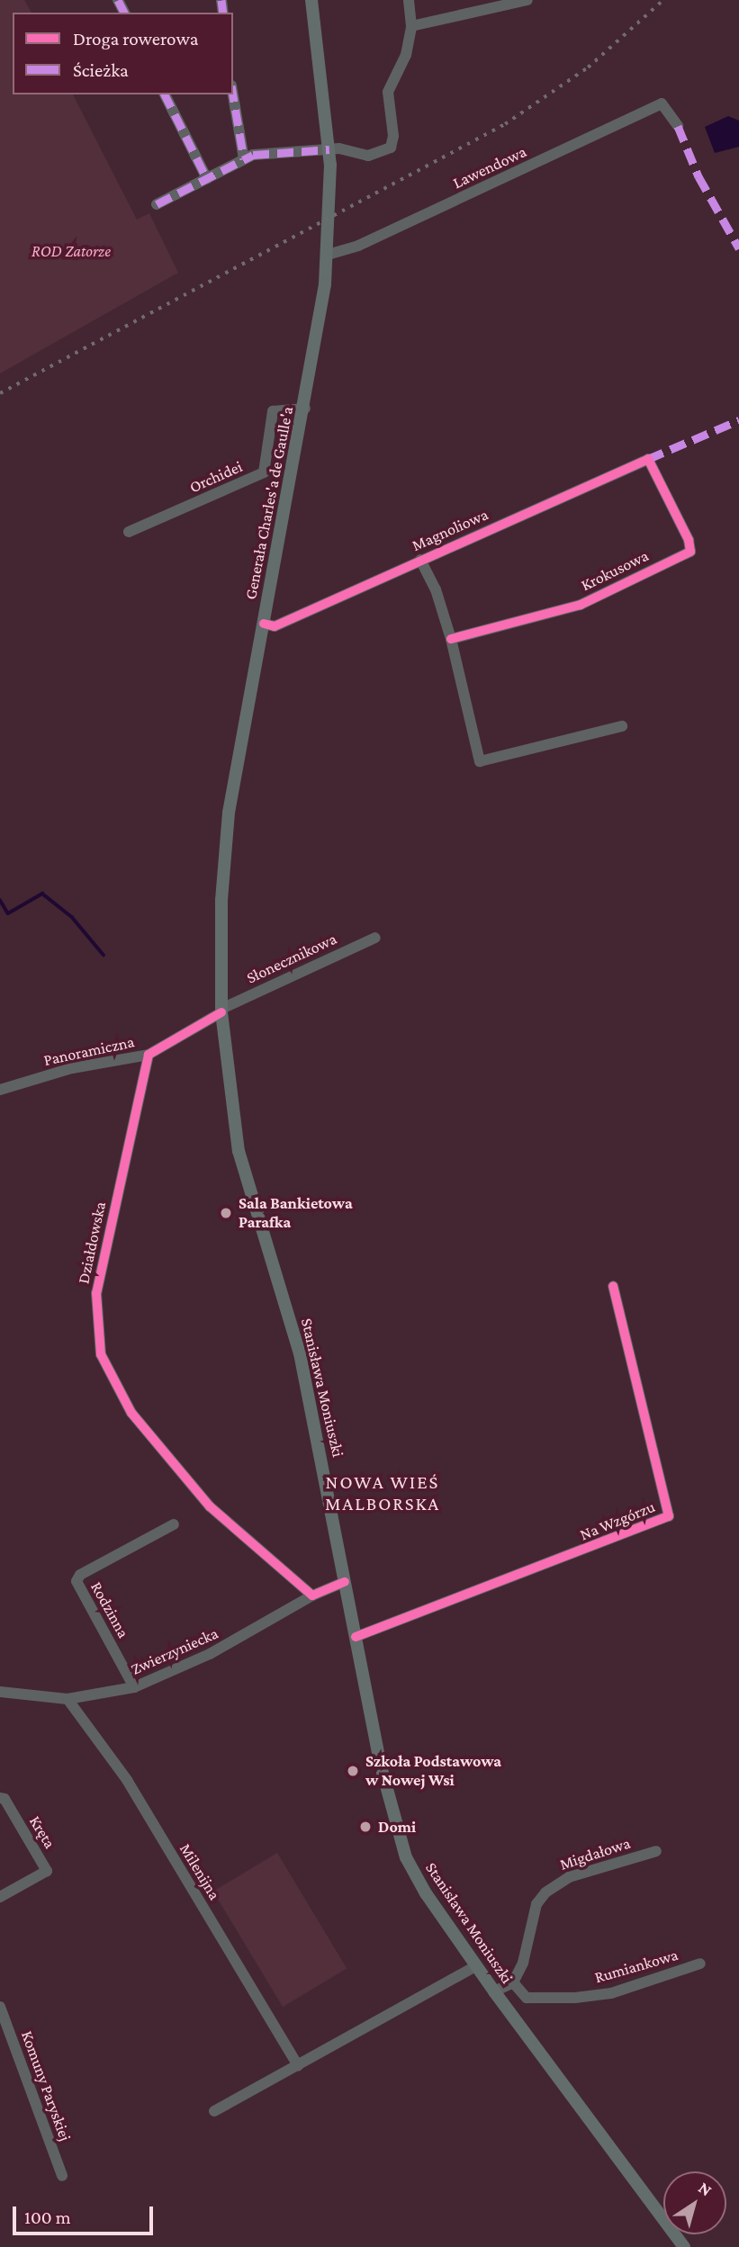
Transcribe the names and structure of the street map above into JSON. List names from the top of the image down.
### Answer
{
  "streets": {
    "main road": ["Generała Charles'a de Gaulle'a", "Stanisława Moniuszki"],
    "street": [
      "Lawendowa",
      "Orchidei",
      "Magnoliowa",
      "Krokusowa",
      "Słonecznikowa",
      "Panoramiczna",
      "Działdowska",
      "Na Wzgórzu",
      "Rodzinna",
      "Zwierzyniecka",
      "Kręta",
      "Migdałowa",
      "Milenijna",
      "Rumiankowa",
      "Komuny Paryskiej"
    ]
  },
  "crossings": [
    ["Lawendowa", "Generała Charles'a de Gaulle'a"],
    ["Orchidei", "Generała Charles'a de Gaulle'a"],
    ["Generała Charles'a de Gaulle'a", "Magnoliowa"],
    ["Generała Charles'a de Gaulle'a", "Słonecznikowa"],
    ["Generała Charles'a de Gaulle'a", "Stanisława Moniuszki"],
    ["Magnoliowa", "Krokusowa"],
    ["Słonecznikowa", "Stanisława Moniuszki"],
    ["Panoramiczna", "Działdowska"],
    ["Działdowska", "Zwierzyniecka"],
    ["Stanisława Moniuszki", "Na Wzgórzu"],
    ["Rodzinna", "Zwierzyniecka"],
    ["Zwierzyniecka", "Milenijna"],
    ["Migdałowa", "Rumiankowa"]
  ],
  "districts": ["NOWA WIEŚ MALBORSKA"],
  "parks": ["ROD Zatorze"],
  "places": ["Sala Bankietowa Parafka", "Szkoła Podstawowa w Nowej Wsi", "Domi"],
  "legend": ["Droga rowerowa", "Ścieżka"],
  "scale_bar": "100 m",
  "north": "top right"
}
